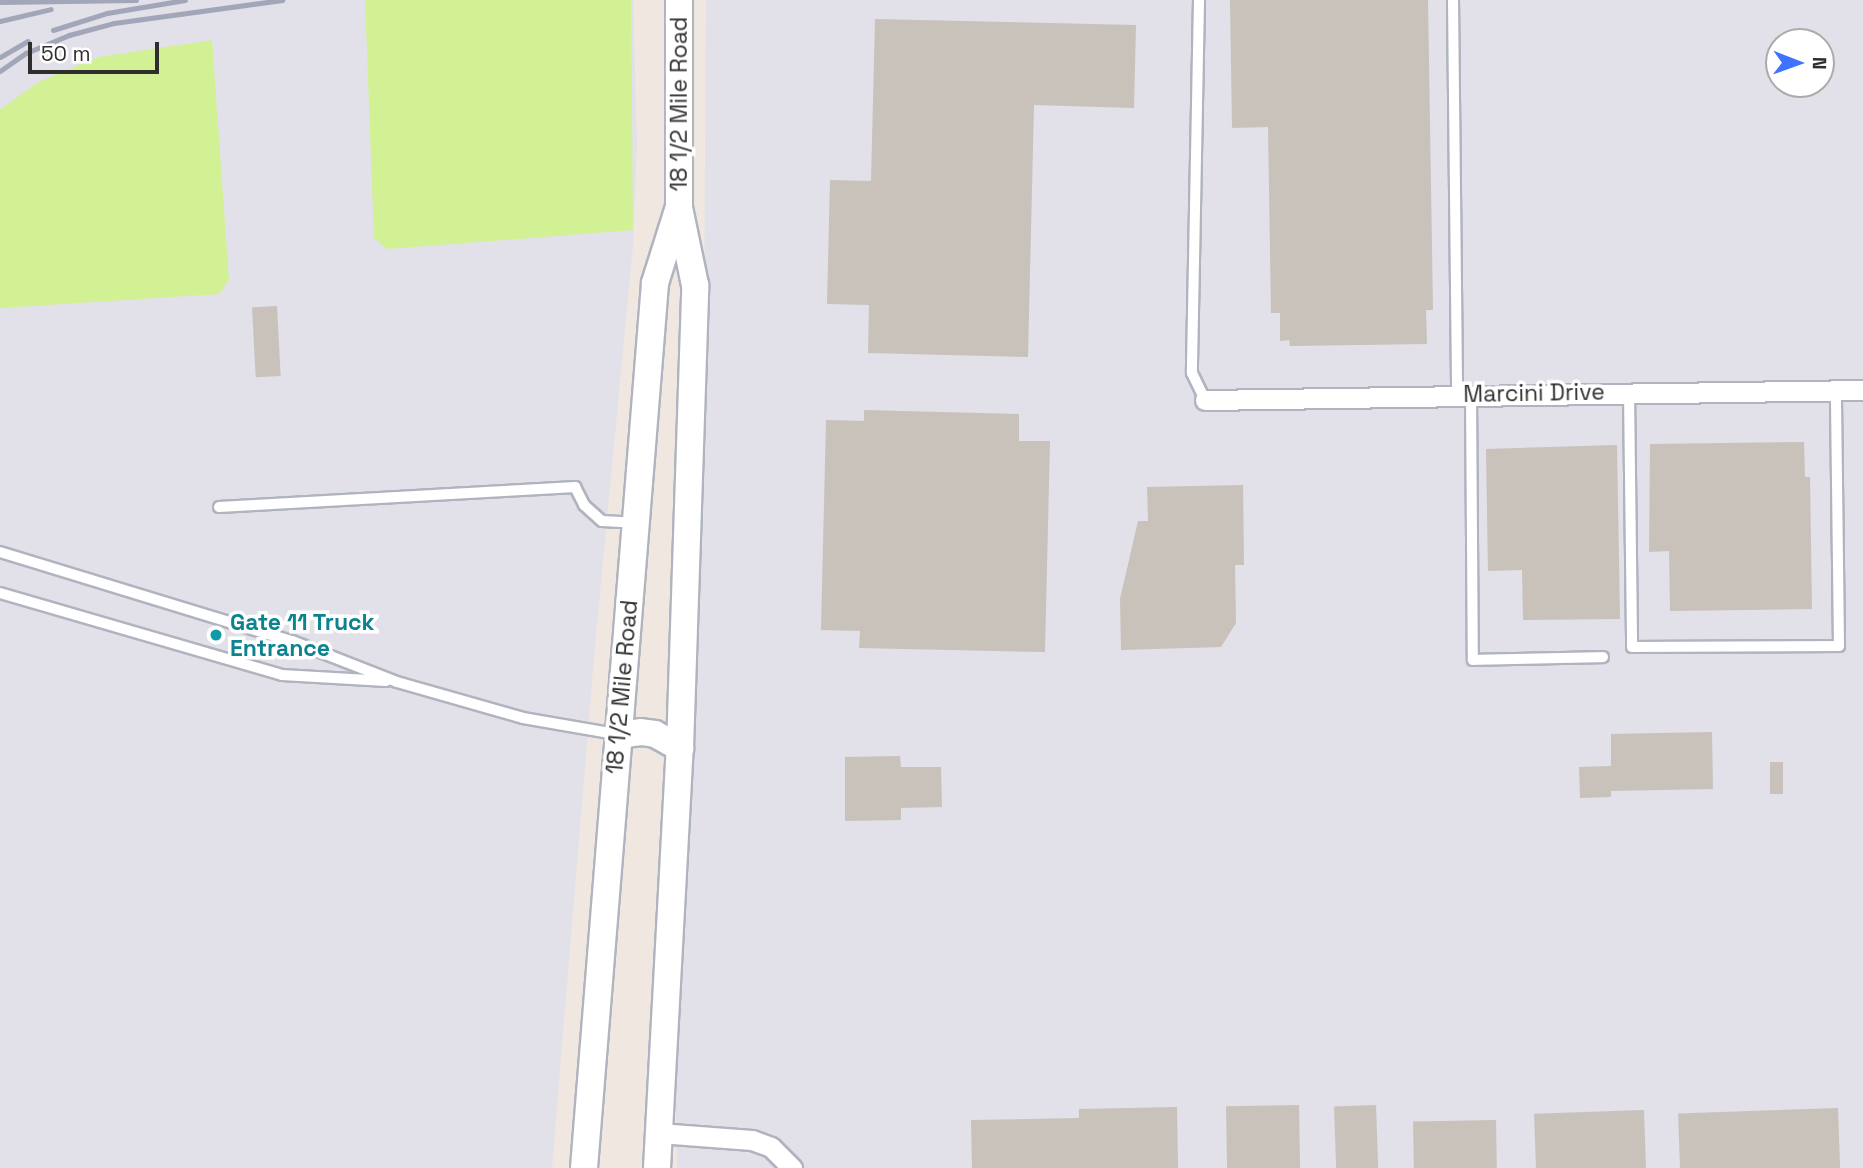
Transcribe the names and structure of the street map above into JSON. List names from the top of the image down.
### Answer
{
  "streets": {
    "street": ["18 1/2 Mile Road", "Marcini Drive"]
  },
  "places": ["Gate 11 Truck Entrance"],
  "scale_bar": "50 m",
  "north": "right"
}
